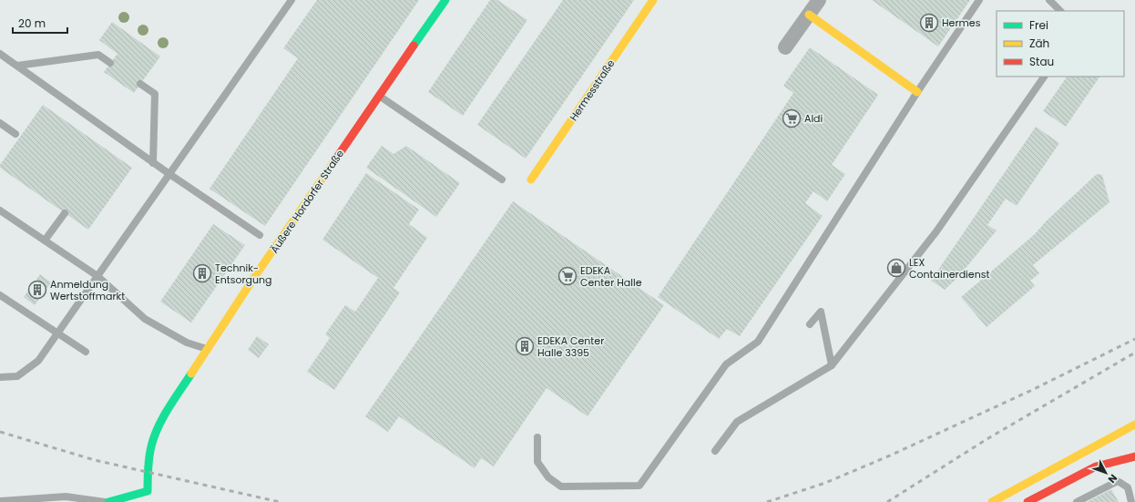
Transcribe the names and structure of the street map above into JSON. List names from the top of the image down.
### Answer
{
  "streets": {
    "street": ["Hermesstraße", "Äußere Hordorfer Straße"]
  },
  "places": {
    "building": [
      "Hermes",
      "Technik- Entsorgung",
      "Anmeldung Wertstoffmarkt",
      "EDEKA Center Halle 3395"
    ],
    "supermarket": ["Aldi", "EDEKA Center Halle"],
    "shop": ["LEX Containerdienst"]
  },
  "legend": ["Frei", "Zäh", "Stau"],
  "scale_bar": "20 m",
  "north": "bottom right"
}
